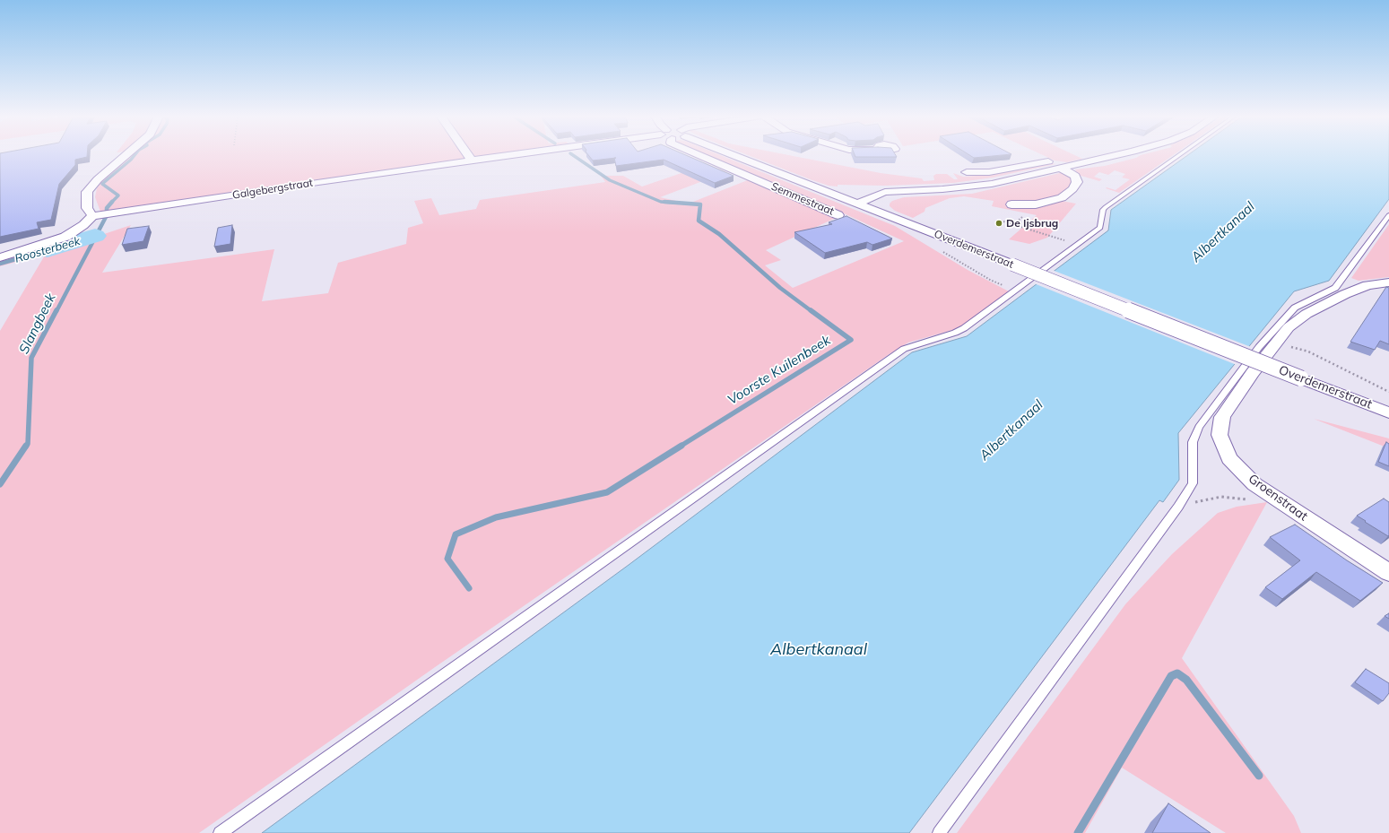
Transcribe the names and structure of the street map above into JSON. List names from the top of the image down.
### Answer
{
  "streets": {
    "street": [
      "Galgebergstraat",
      "Semmestraat",
      "Overdemerstraat",
      "Groenstraat"
    ]
  },
  "crossings": [
    ["Overdemerstraat", "Groenstraat"]
  ],
  "water": [
    "Albertkanaal",
    "Roosterbeek",
    "Slangbeek",
    "Voorste Kuilenbeek"
  ],
  "places": ["De Ijsbrug"]
}
